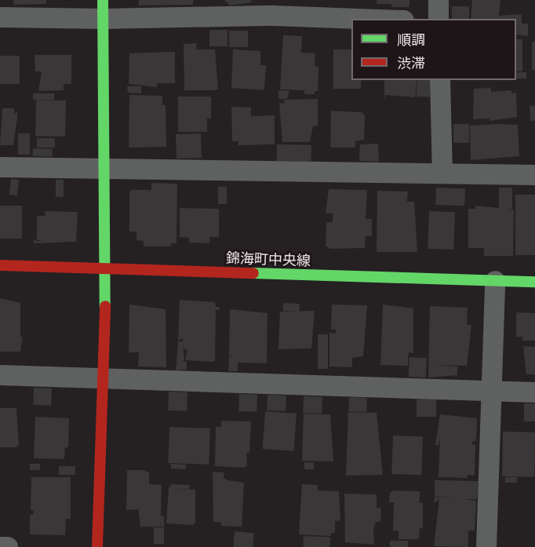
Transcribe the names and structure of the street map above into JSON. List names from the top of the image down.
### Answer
{
  "streets": {
    "street": ["錦海町中央線"]
  },
  "legend": ["順調", "渋滞"]
}
